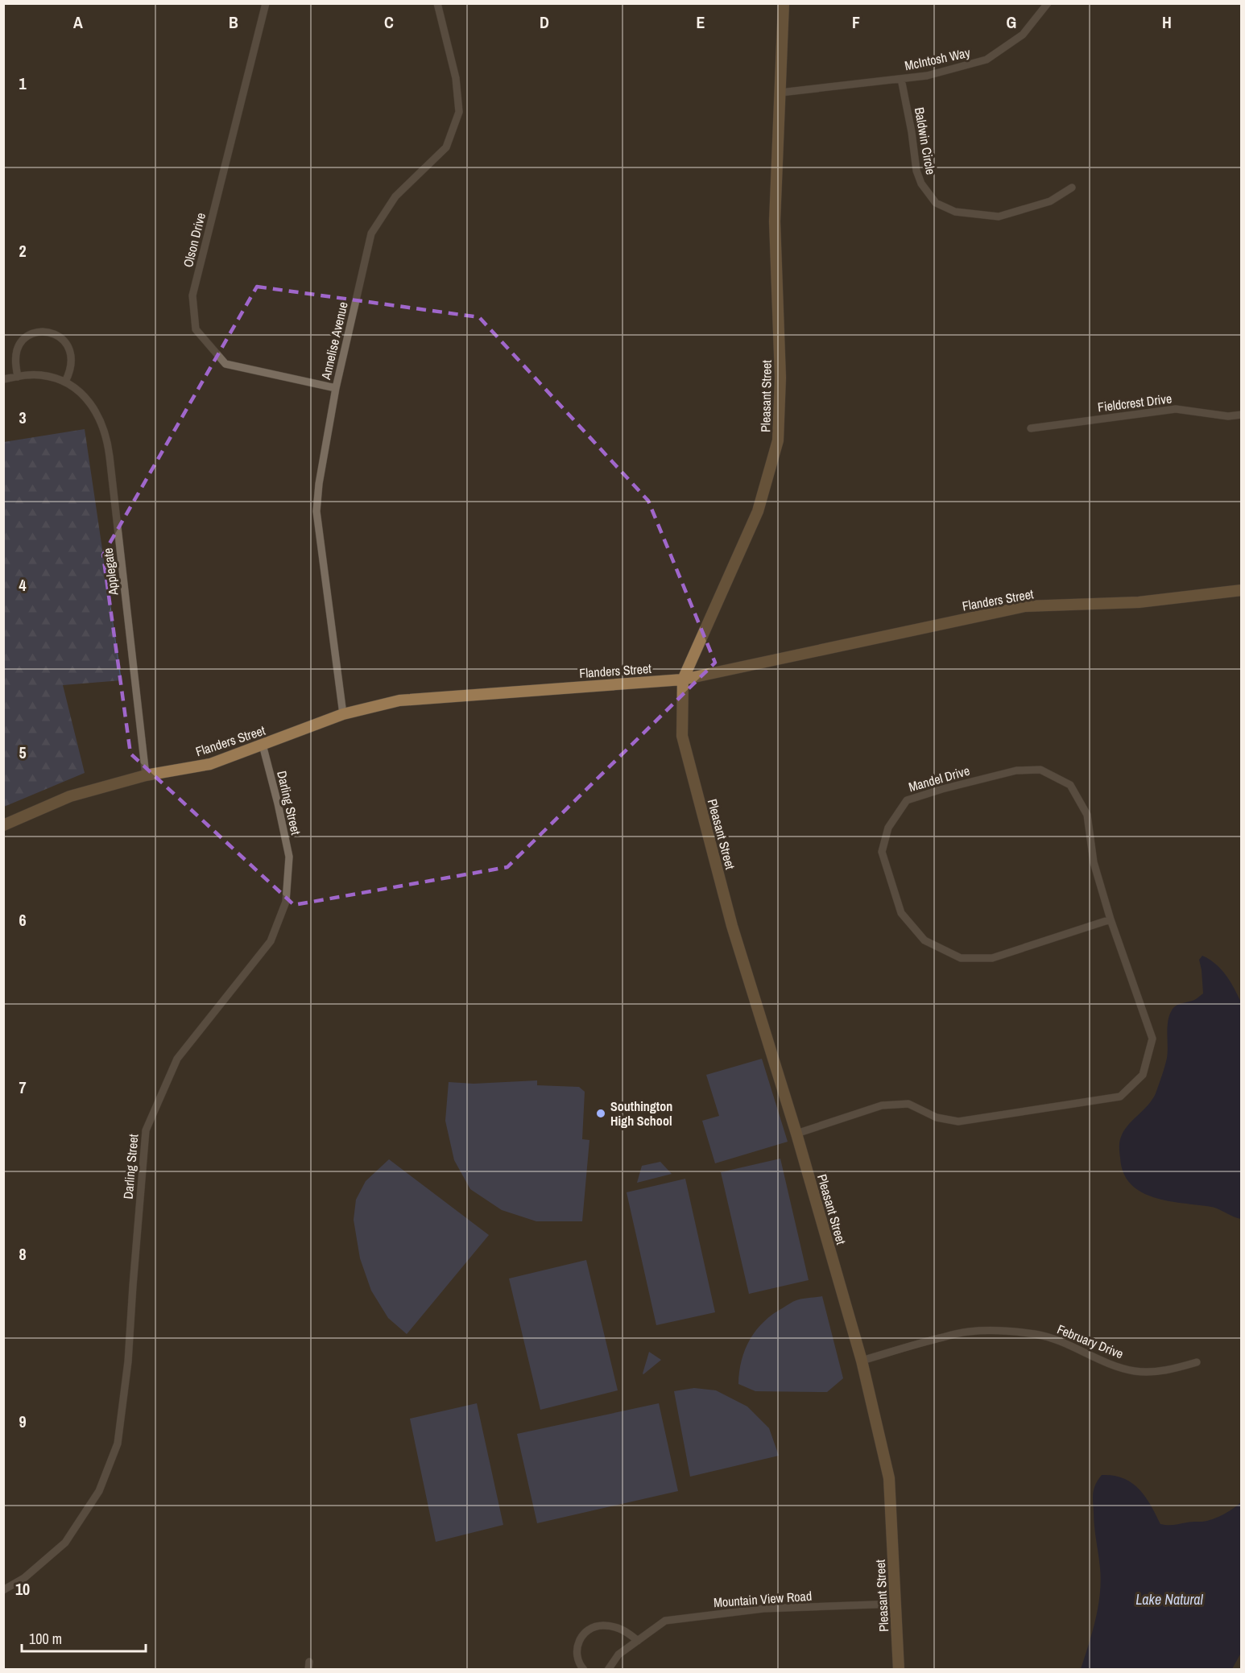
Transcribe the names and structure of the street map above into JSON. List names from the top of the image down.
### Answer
{
  "streets": {
    "street": [
      "McIntosh Way",
      "Baldwin Circle",
      "Olson Drive",
      "Annelise Avenue",
      "Pleasant Street",
      "Fieldcrest Drive",
      "Applegate",
      "Flanders Street",
      "Mandel Drive",
      "Darling Street",
      "February Drive",
      "Mountain View Road"
    ]
  },
  "crossings": [
    ["McIntosh Way", "Baldwin Circle"],
    ["McIntosh Way", "Pleasant Street"],
    ["Olson Drive", "Annelise Avenue"],
    ["Annelise Avenue", "Flanders Street"],
    ["Pleasant Street", "Flanders Street"],
    ["Pleasant Street", "Mandel Drive"],
    ["Pleasant Street", "February Drive"],
    ["Pleasant Street", "Mountain View Road"],
    ["Applegate", "Flanders Street"],
    ["Flanders Street", "Darling Street"]
  ],
  "water": ["Lake Natural"],
  "places": ["Southington High School"],
  "scale_bar": "100 m",
  "grid": {
    "columns": [
      "A",
      "B",
      "C",
      "D",
      "E",
      "F",
      "G",
      "H"
    ],
    "rows": [
      "1",
      "2",
      "3",
      "4",
      "5",
      "6",
      "7",
      "8",
      "9",
      "10"
    ]
  }
}
